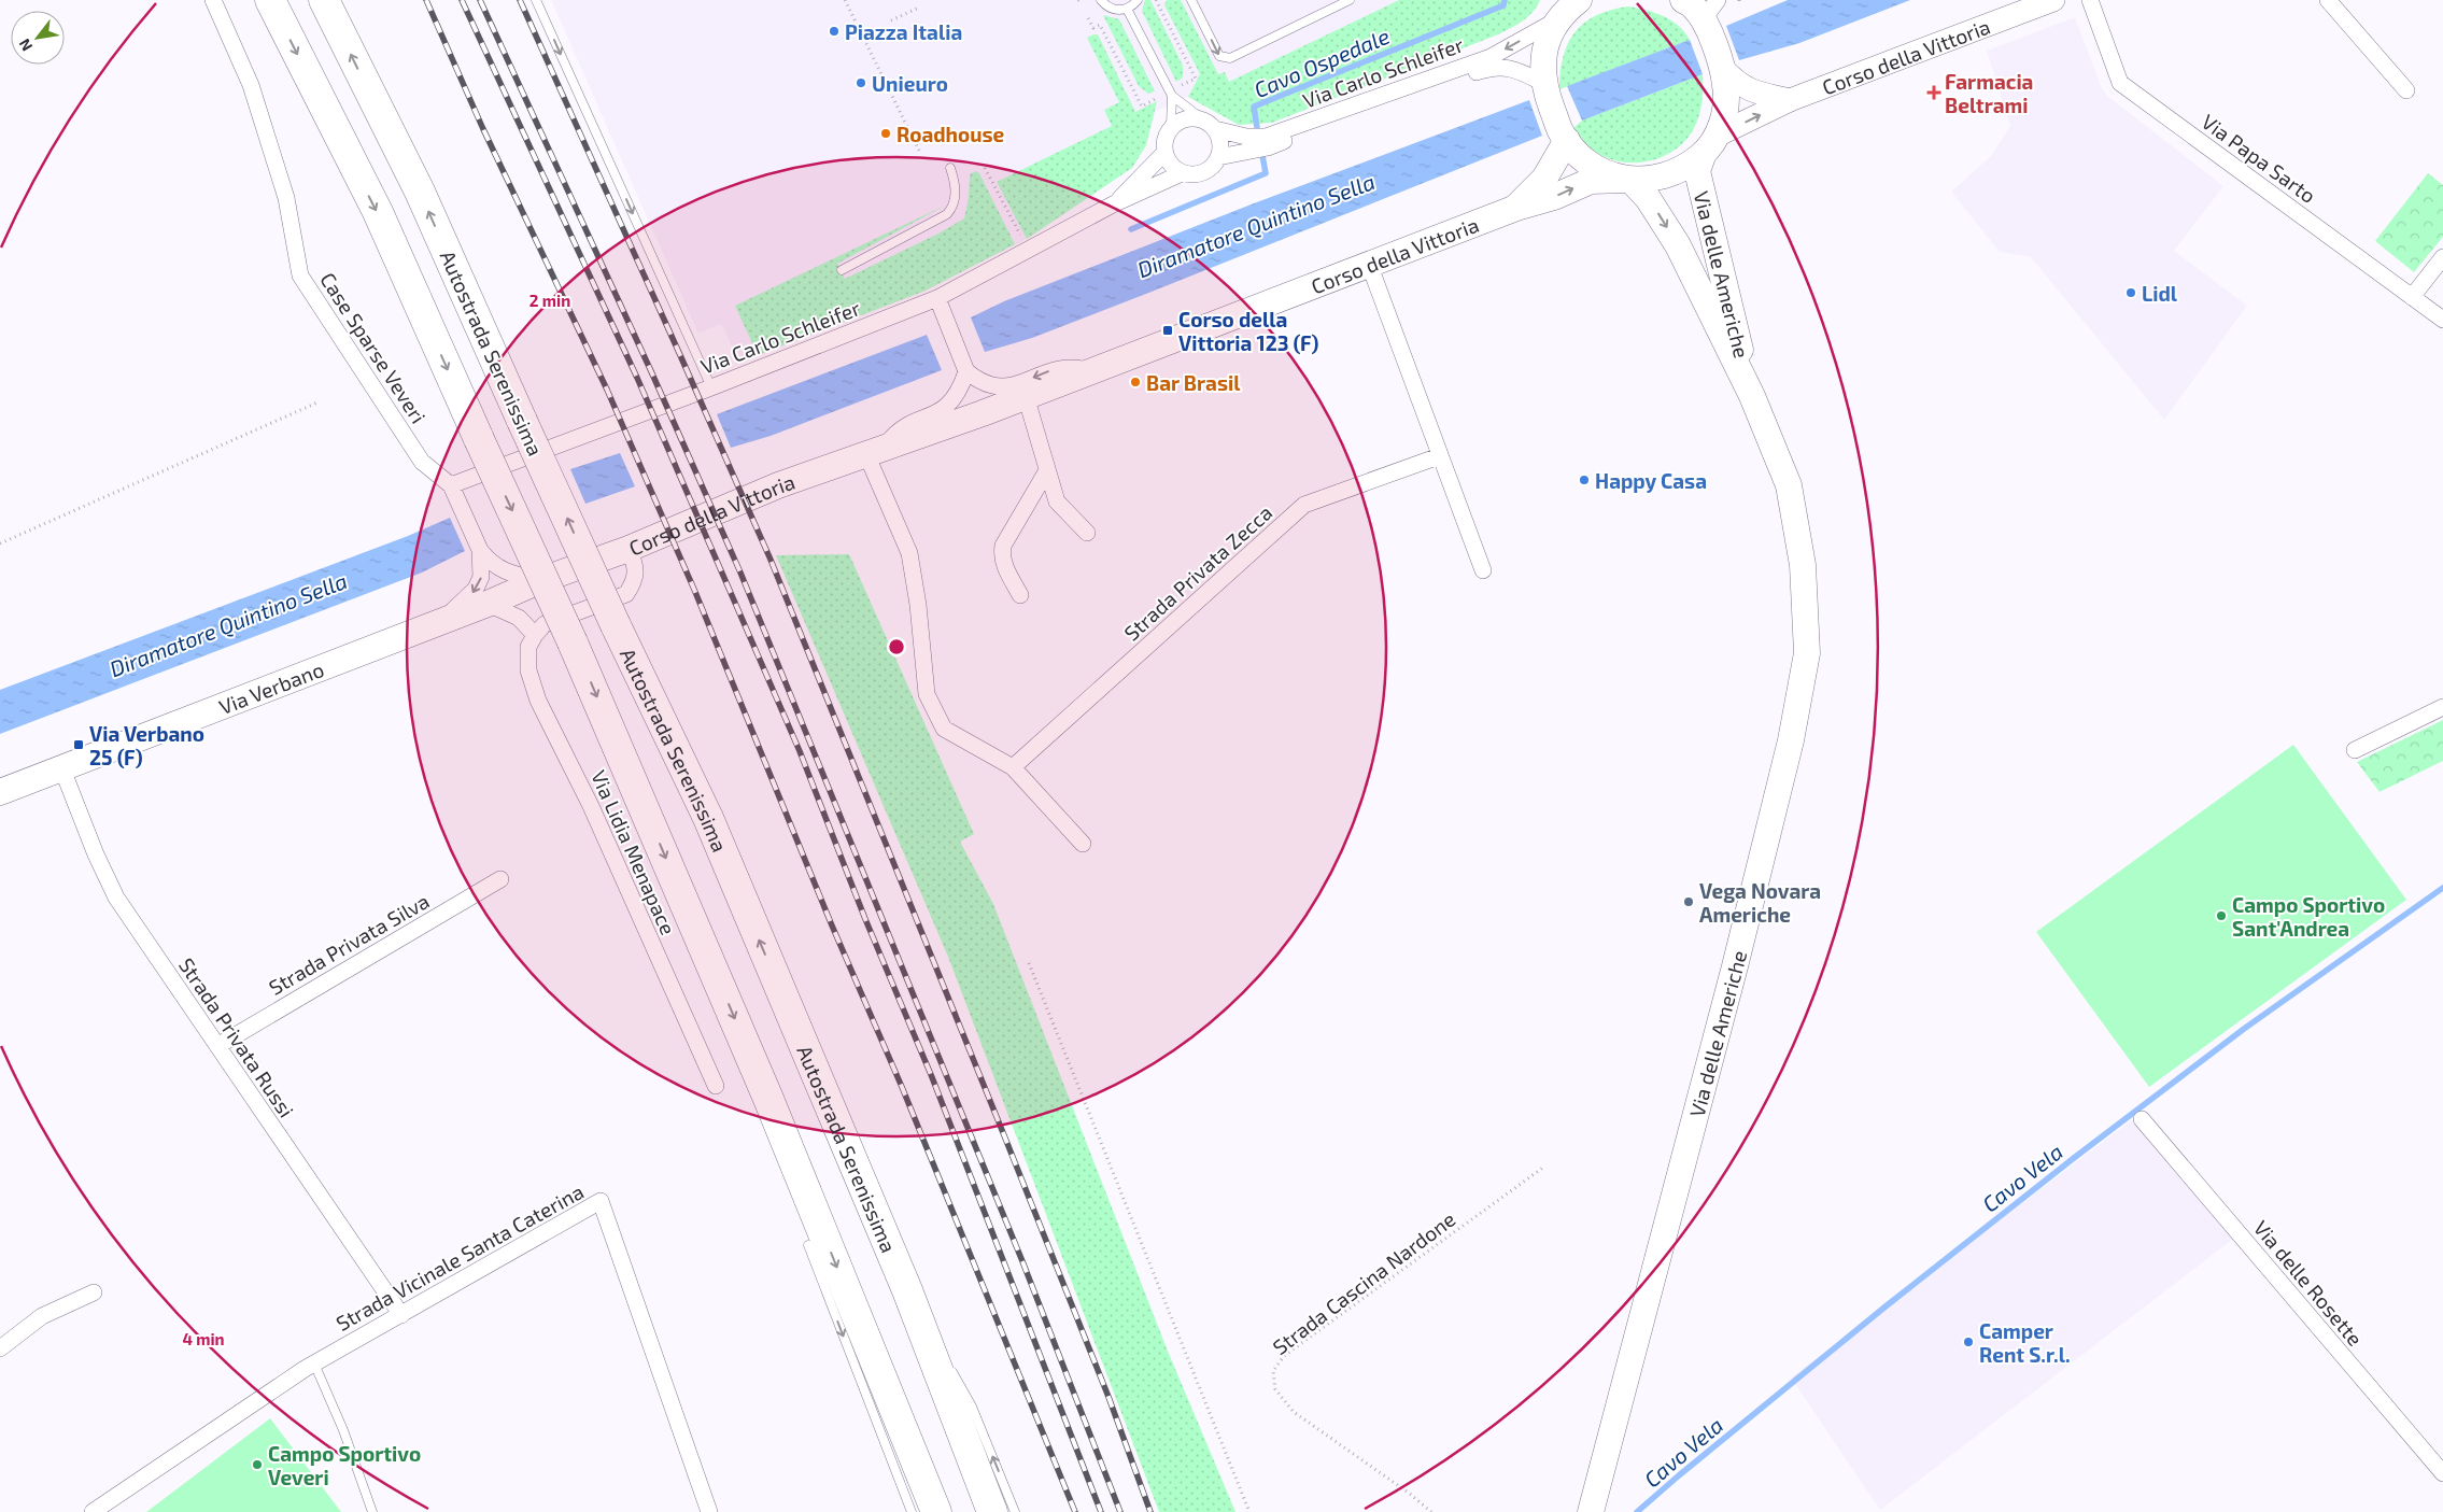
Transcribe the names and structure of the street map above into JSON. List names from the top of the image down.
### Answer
{
  "streets": {
    "highway": ["Autostrada Serenissima"],
    "main road": ["Corso della Vittoria", "Via delle Americhe", "Via Verbano"],
    "street": [
      "Via Carlo Schleifer",
      "Via Papa Sarto",
      "Case Sparse Veveri",
      "Strada Privata Zecca",
      "Via Lidia Menapace",
      "Strada Privata Silva",
      "Strada Privata Russi",
      "Strada Vicinale Santa Caterina",
      "Via delle Rosette"
    ],
    "path": ["Strada Cascina Nardone"]
  },
  "crossings": [
    ["Corso della Vittoria", "Via delle Americhe"],
    ["Corso della Vittoria", "Case Sparse Veveri"],
    ["Corso della Vittoria", "Via Verbano"],
    ["Via Carlo Schleifer", "Case Sparse Veveri"],
    ["Case Sparse Veveri", "Via Verbano"],
    ["Via Verbano", "Strada Privata Russi"],
    ["Strada Privata Silva", "Strada Privata Russi"],
    ["Strada Privata Russi", "Strada Vicinale Santa Caterina"]
  ],
  "water": ["Cavo Ospedale", "Diramatore Quintino Sella", "Cavo Vela"],
  "places": {
    "other": [
      "Piazza Italia",
      "Unieuro",
      "Roadhouse",
      "Lidl",
      "Bar Brasil",
      "Happy Casa",
      "Vega Novara Americhe",
      "Campo Sportivo Sant'Andrea",
      "Camper Rent S.r.l.",
      "Campo Sportivo Veveri"
    ],
    "health": ["Farmacia Beltrami"],
    "transit": ["Corso della Vittoria 123 (F)", "Via Verbano 25 (F)"]
  },
  "north": "bottom left",
  "rings": ["2 min", "4 min"]
}
